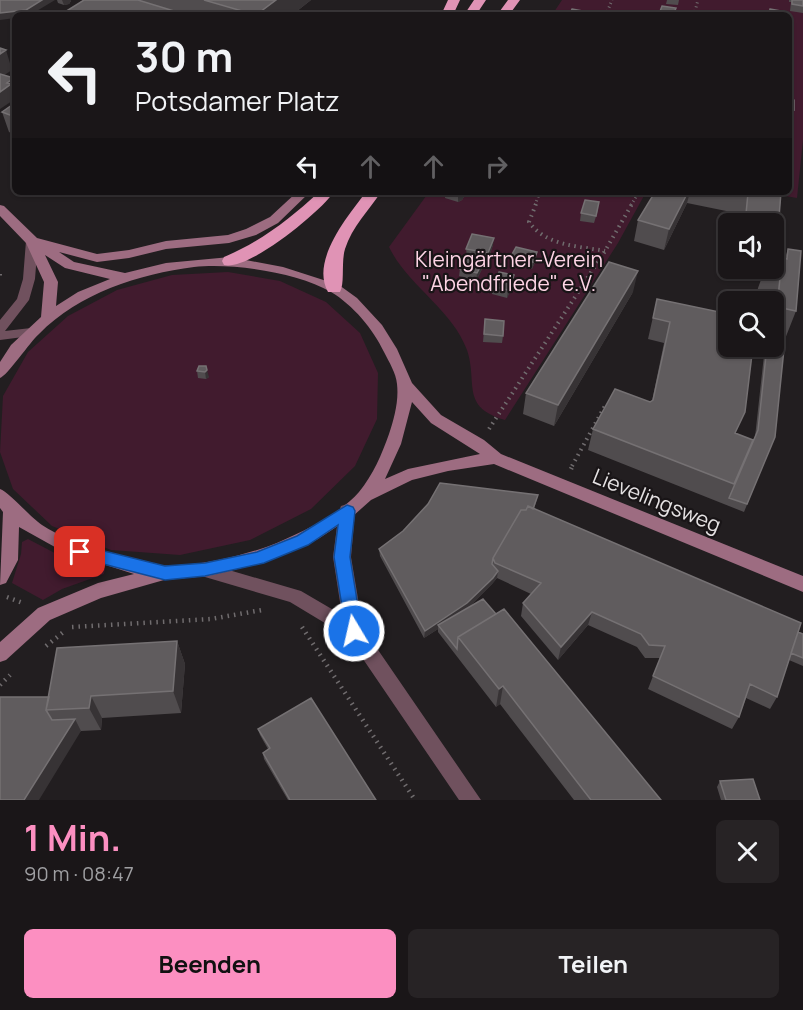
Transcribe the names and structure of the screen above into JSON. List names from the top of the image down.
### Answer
{
  "streets": {
    "main road": ["Lievelingsweg"]
  },
  "parks": ["Kleingärtner-Verein \"Abendfriede\" e.V."],
  "page": {
    "turn": ["30 m", "Potsdamer Platz"],
    "heading": ["1 Min.", "90 m · 08:47"],
    "buttons": ["Beenden", "Teilen"]
  }
}
